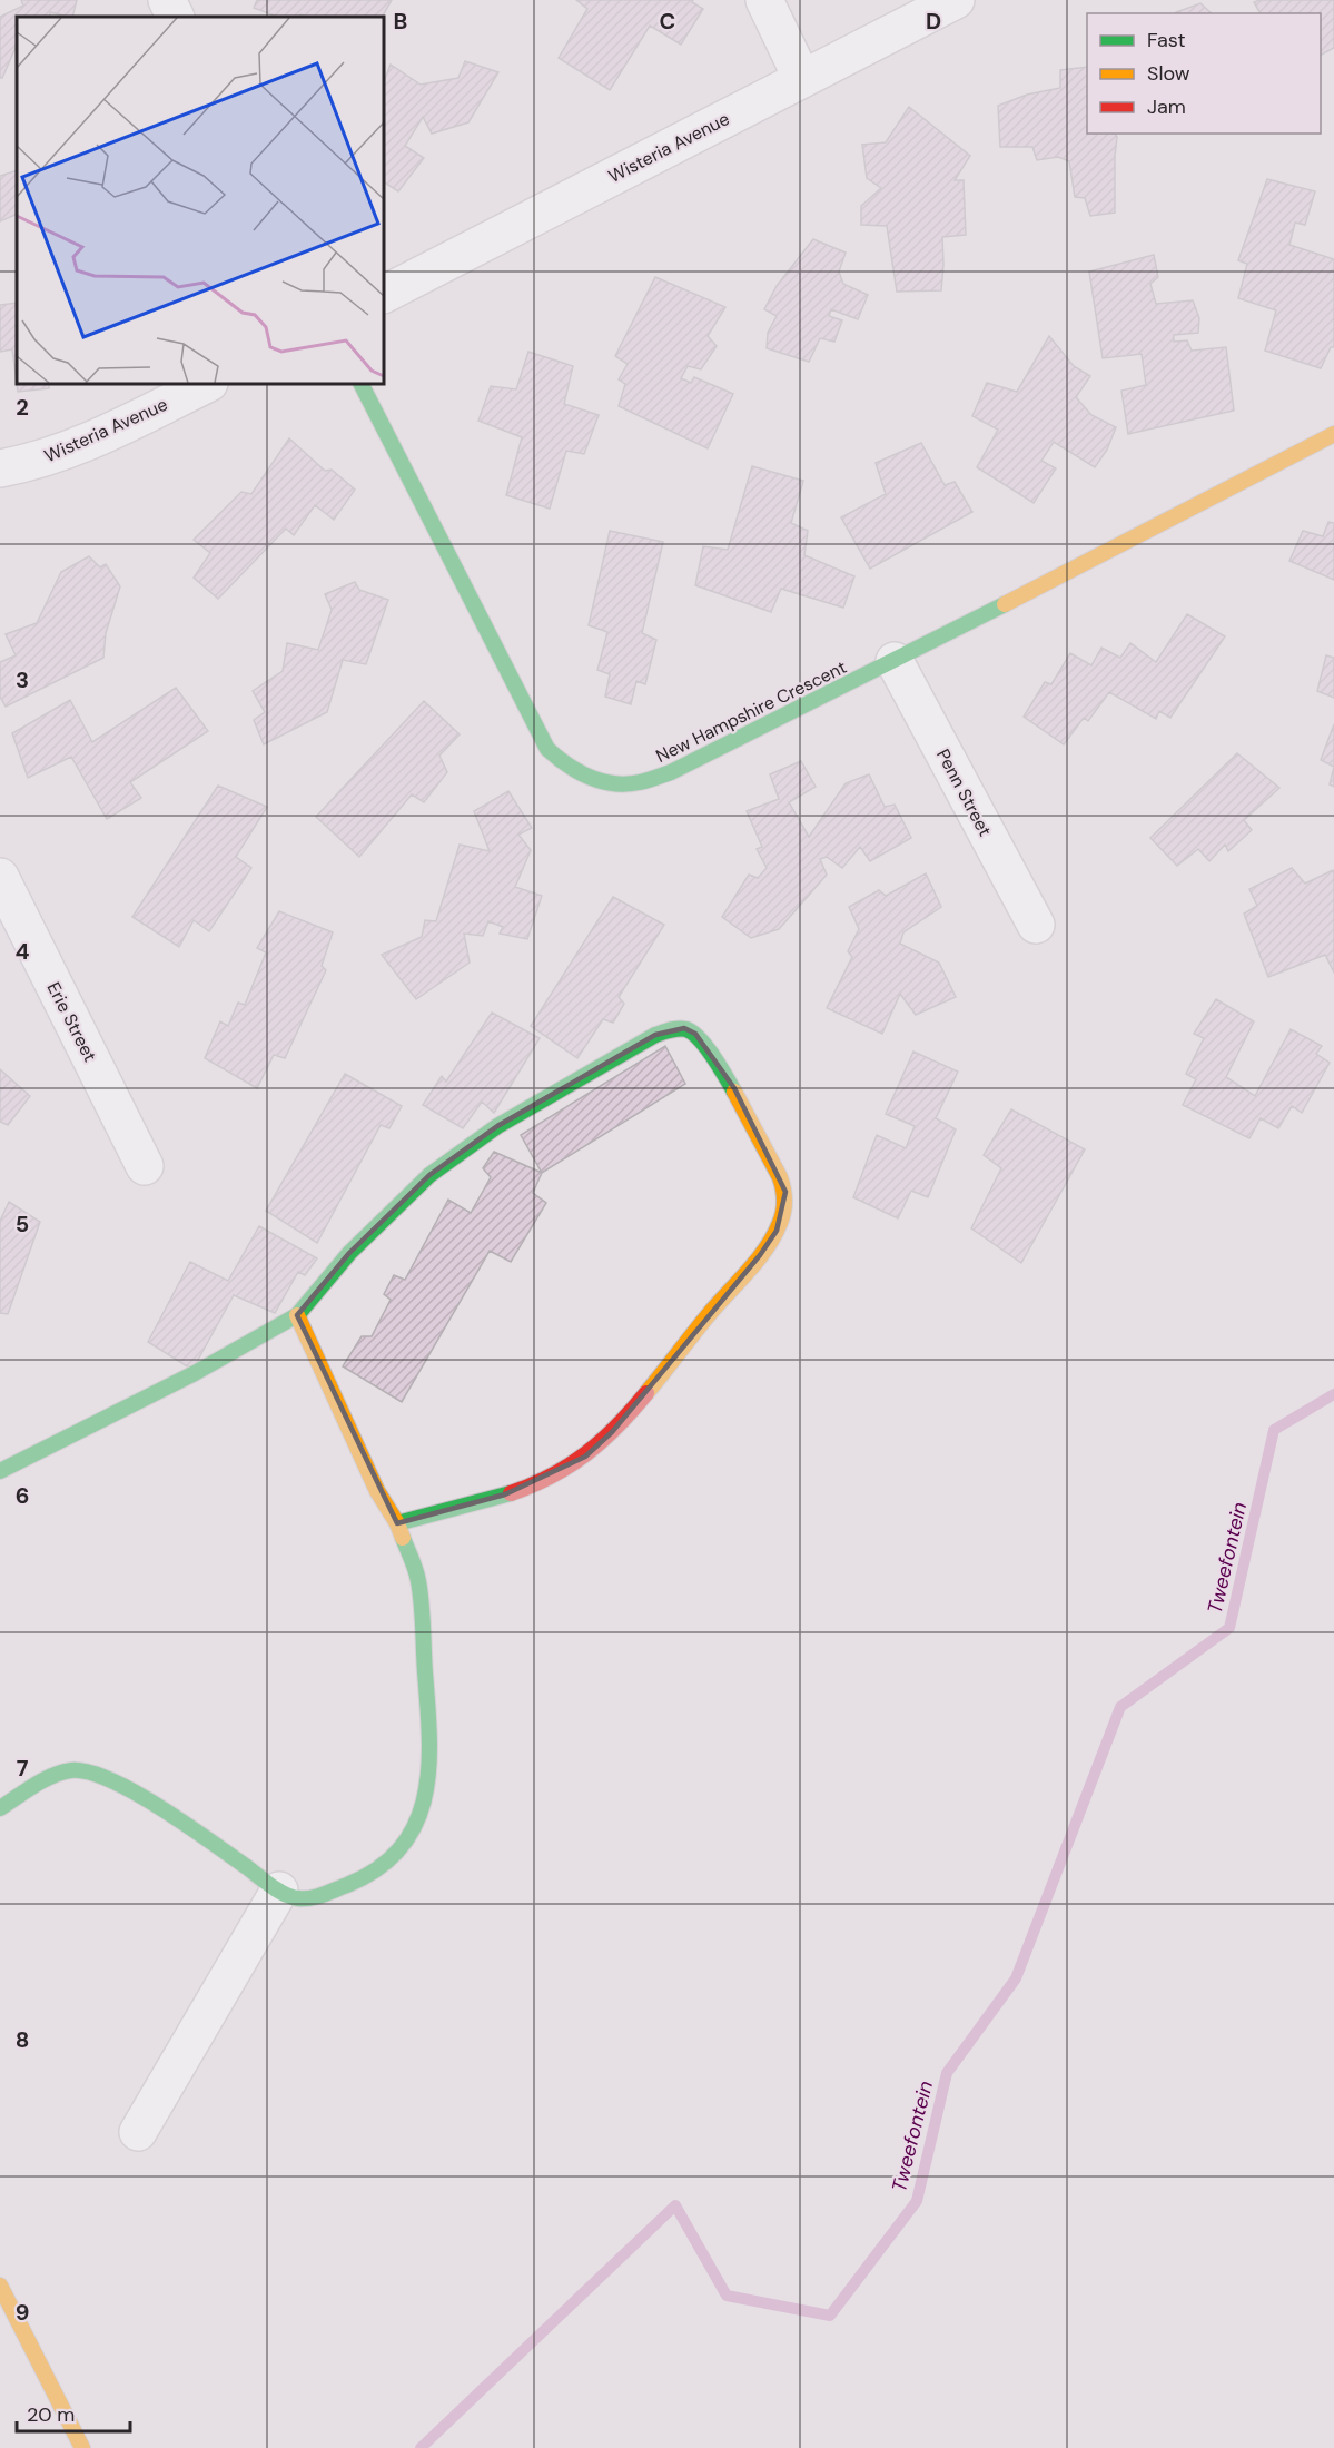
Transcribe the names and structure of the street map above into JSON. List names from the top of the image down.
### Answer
{
  "streets": {
    "street": [
      "Wisteria Avenue",
      "New Hampshire Crescent",
      "Penn Street",
      "Erie Street"
    ]
  },
  "crossings": [
    ["New Hampshire Crescent", "Penn Street"]
  ],
  "water": ["Tweefontein"],
  "legend": ["Fast", "Slow", "Jam"],
  "scale_bar": "20 m",
  "grid": {
    "columns": ["B", "C", "D"],
    "rows": [
      "2",
      "3",
      "4",
      "5",
      "6",
      "7",
      "8",
      "9"
    ]
  }
}
